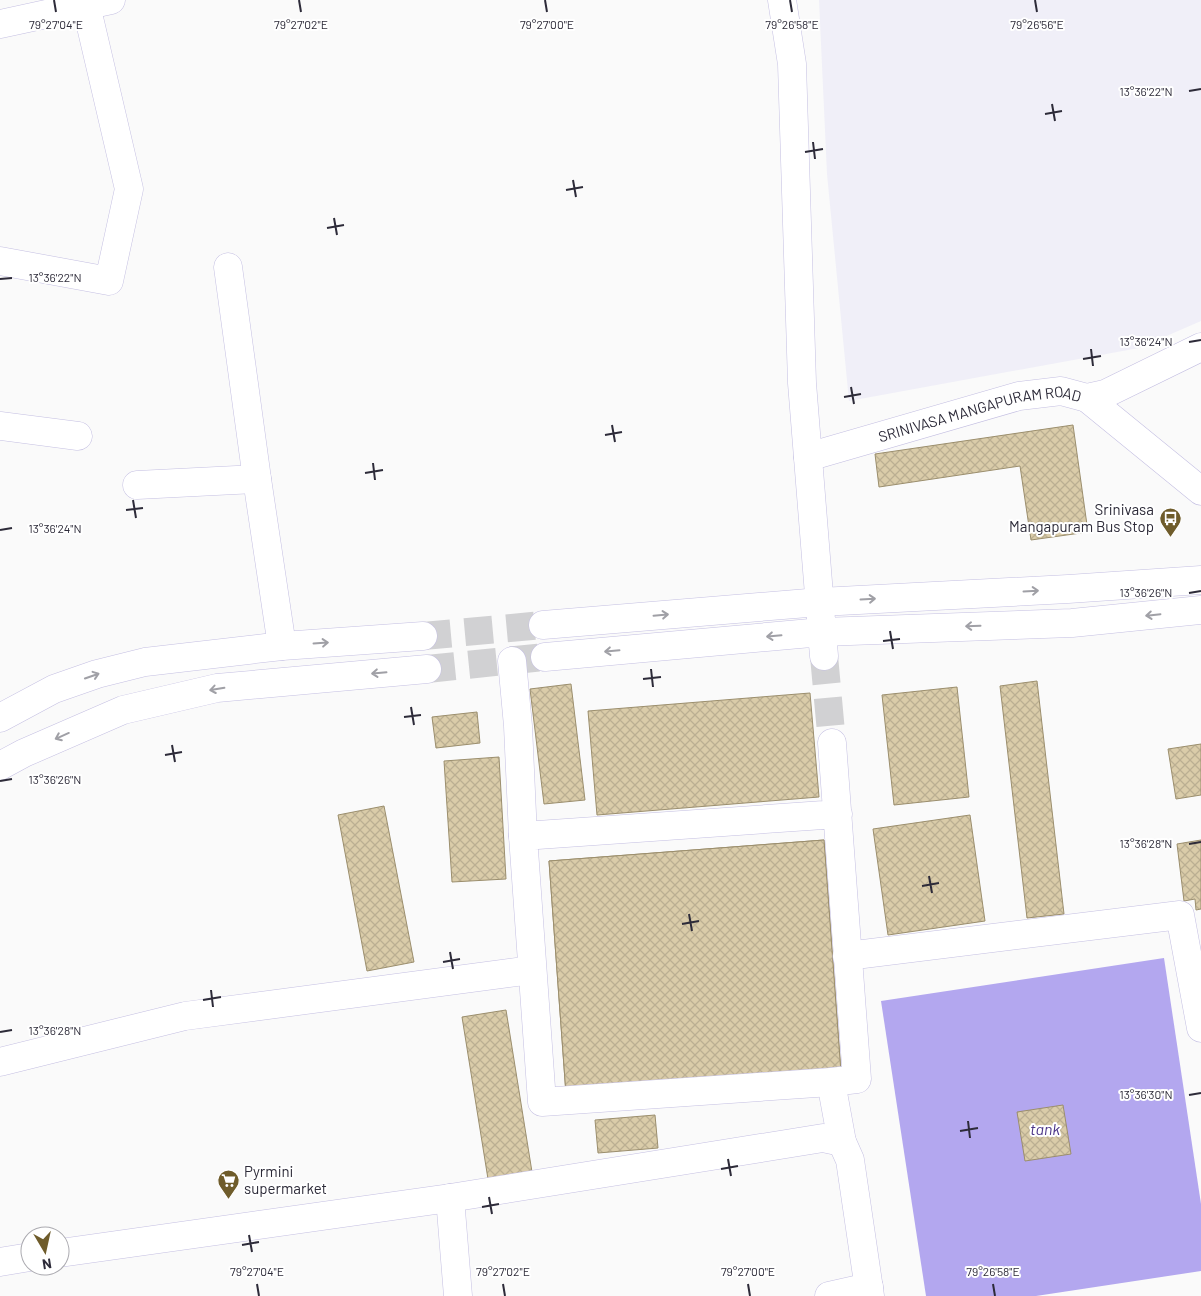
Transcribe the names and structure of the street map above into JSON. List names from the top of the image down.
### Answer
{
  "streets": {
    "street": ["SRINIVASA MANGAPURAM ROAD"]
  },
  "water": ["tank"],
  "places": {
    "bus stop": ["Srinivasa Mangapuram Bus Stop"],
    "supermarket": ["Pyrmini supermarket"]
  },
  "north": "bottom",
  "coordinates": [
    "79°26'56\"E",
    "79°27'04\"E",
    "79°27'02\"E",
    "79°27'00\"E",
    "79°26'58\"E",
    "13°36'22\"N",
    "13°36'24\"N",
    "13°36'26\"N",
    "13°36'28\"N",
    "13°36'30\"N"
  ]
}
